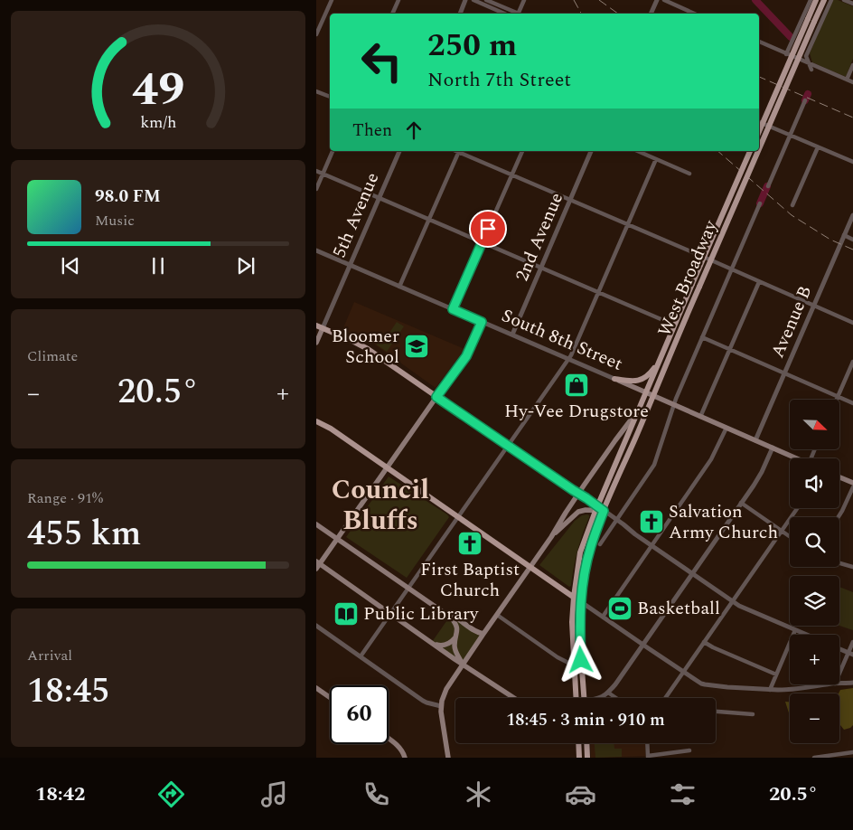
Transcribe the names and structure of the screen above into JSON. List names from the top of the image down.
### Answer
{
  "streets": {
    "main road": ["5th Avenue", "West Broadway", "South 8th Street"],
    "street": ["2nd Avenue", "Avenue B"]
  },
  "crossings": [
    ["5th Avenue", "South 8th Street"],
    ["2nd Avenue", "South 8th Street"],
    ["West Broadway", "South 8th Street"],
    ["Avenue B", "South 8th Street"]
  ],
  "districts": ["Council Bluffs"],
  "places": {
    "school or university": ["Bloomer School"],
    "shop": ["Hy-Vee Drugstore"],
    "church": ["Salvation Army Church", "First Baptist Church"],
    "sports": ["Basketball"],
    "library": ["Public Library"]
  },
  "north": "bottom right",
  "page": {
    "turn": ["250 m", "North 7th Street"],
    "then": "Then",
    "song": ["98.0 FM", "Music"],
    "tile": [
      "Climate",
      ["Range · 91%", "455 km"],
      ["Arrival", "18:45"]
    ],
    "heat": ["−", "20.5°", "+"],
    "map_buttons": ["+", "−"],
    "limit": "60",
    "trip": "18:45 · 3 min · 910 m",
    "tabs": ["18:42", "20.5°"],
    "gauge": ["49", "km/h"]
  }
}
